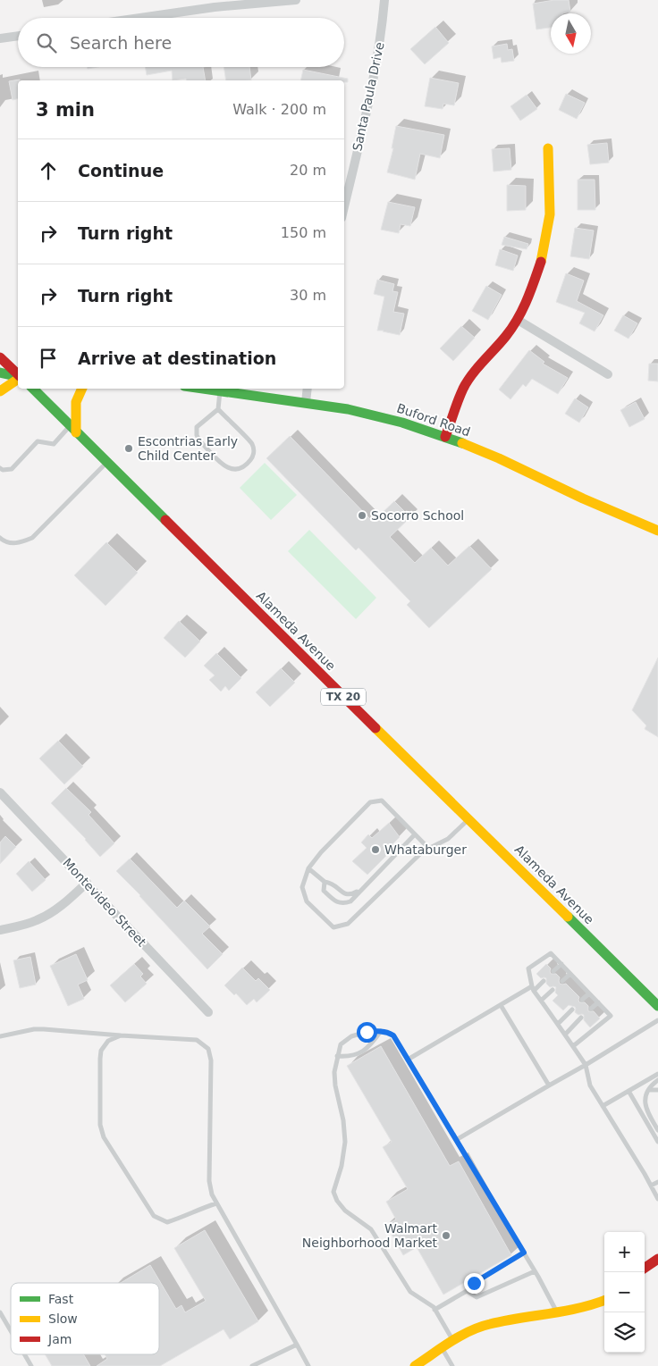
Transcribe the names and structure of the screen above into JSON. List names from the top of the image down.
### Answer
{
  "streets": {
    "street": [
      "Santa Paula Drive",
      "Buford Road",
      "Alameda Avenue",
      "TX 20",
      "Montevideo Street"
    ]
  },
  "places": [
    "Escontrias Early Child Center",
    "Socorro School",
    "Whataburger",
    "Walmart Neighborhood Market"
  ],
  "legend": ["Fast", "Slow", "Jam"],
  "north": "bottom",
  "page": {
    "search": "Search here",
    "heading": ["3 min", "Walk · 200 m"],
    "list": [
      ["Continue", "20 m"],
      ["Turn right", "150 m"],
      ["Turn right", "30 m"],
      "Arrive at destination"
    ],
    "map_buttons": ["+", "−"]
  }
}
